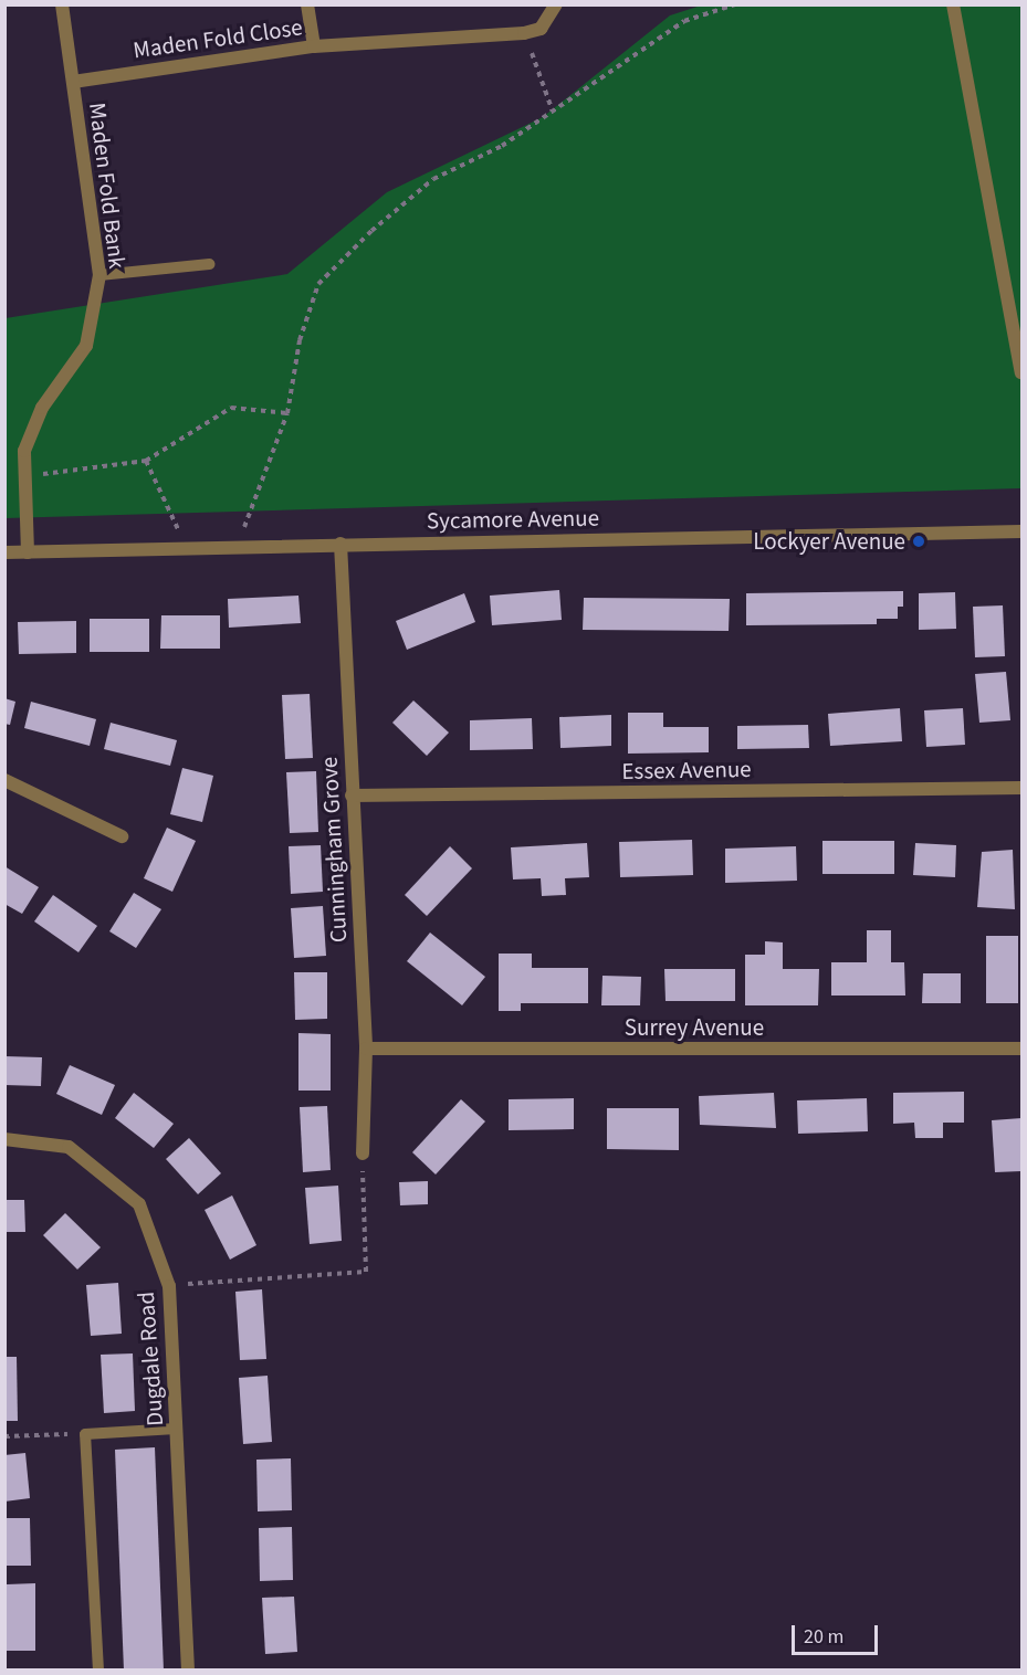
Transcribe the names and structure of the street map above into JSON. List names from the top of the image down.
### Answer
{
  "streets": {
    "street": [
      "Maden Fold Close",
      "Maden Fold Bank",
      "Sycamore Avenue",
      "Essex Avenue",
      "Cunningham Grove",
      "Surrey Avenue",
      "Dugdale Road"
    ]
  },
  "crossings": [
    ["Maden Fold Close", "Maden Fold Bank"],
    ["Maden Fold Bank", "Sycamore Avenue"],
    ["Sycamore Avenue", "Cunningham Grove"],
    ["Essex Avenue", "Cunningham Grove"],
    ["Cunningham Grove", "Surrey Avenue"]
  ],
  "places": ["Lockyer Avenue"],
  "scale_bar": "20 m"
}
